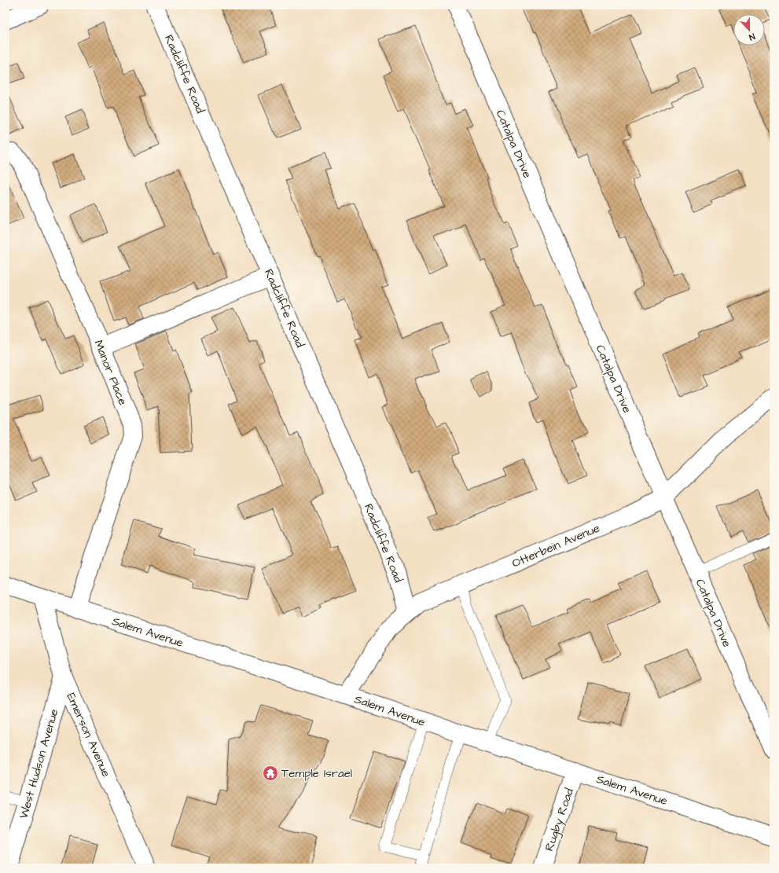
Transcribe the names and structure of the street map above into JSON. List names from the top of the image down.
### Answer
{
  "streets": {
    "street": [
      "Radcliffe Road",
      "Catalpa Drive",
      "Manor Place",
      "Otterbein Avenue",
      "Salem Avenue",
      "Emerson Avenue",
      "West Hudson Avenue",
      "Rugby Road"
    ]
  },
  "crossings": [
    ["Radcliffe Road", "Otterbein Avenue"],
    ["Catalpa Drive", "Otterbein Avenue"],
    ["Manor Place", "Salem Avenue"],
    ["Otterbein Avenue", "Salem Avenue"],
    ["Salem Avenue", "Emerson Avenue"],
    ["Salem Avenue", "Rugby Road"],
    ["Emerson Avenue", "West Hudson Avenue"]
  ],
  "places": {
    "temple": ["Temple Israel"]
  },
  "north": "bottom"
}
